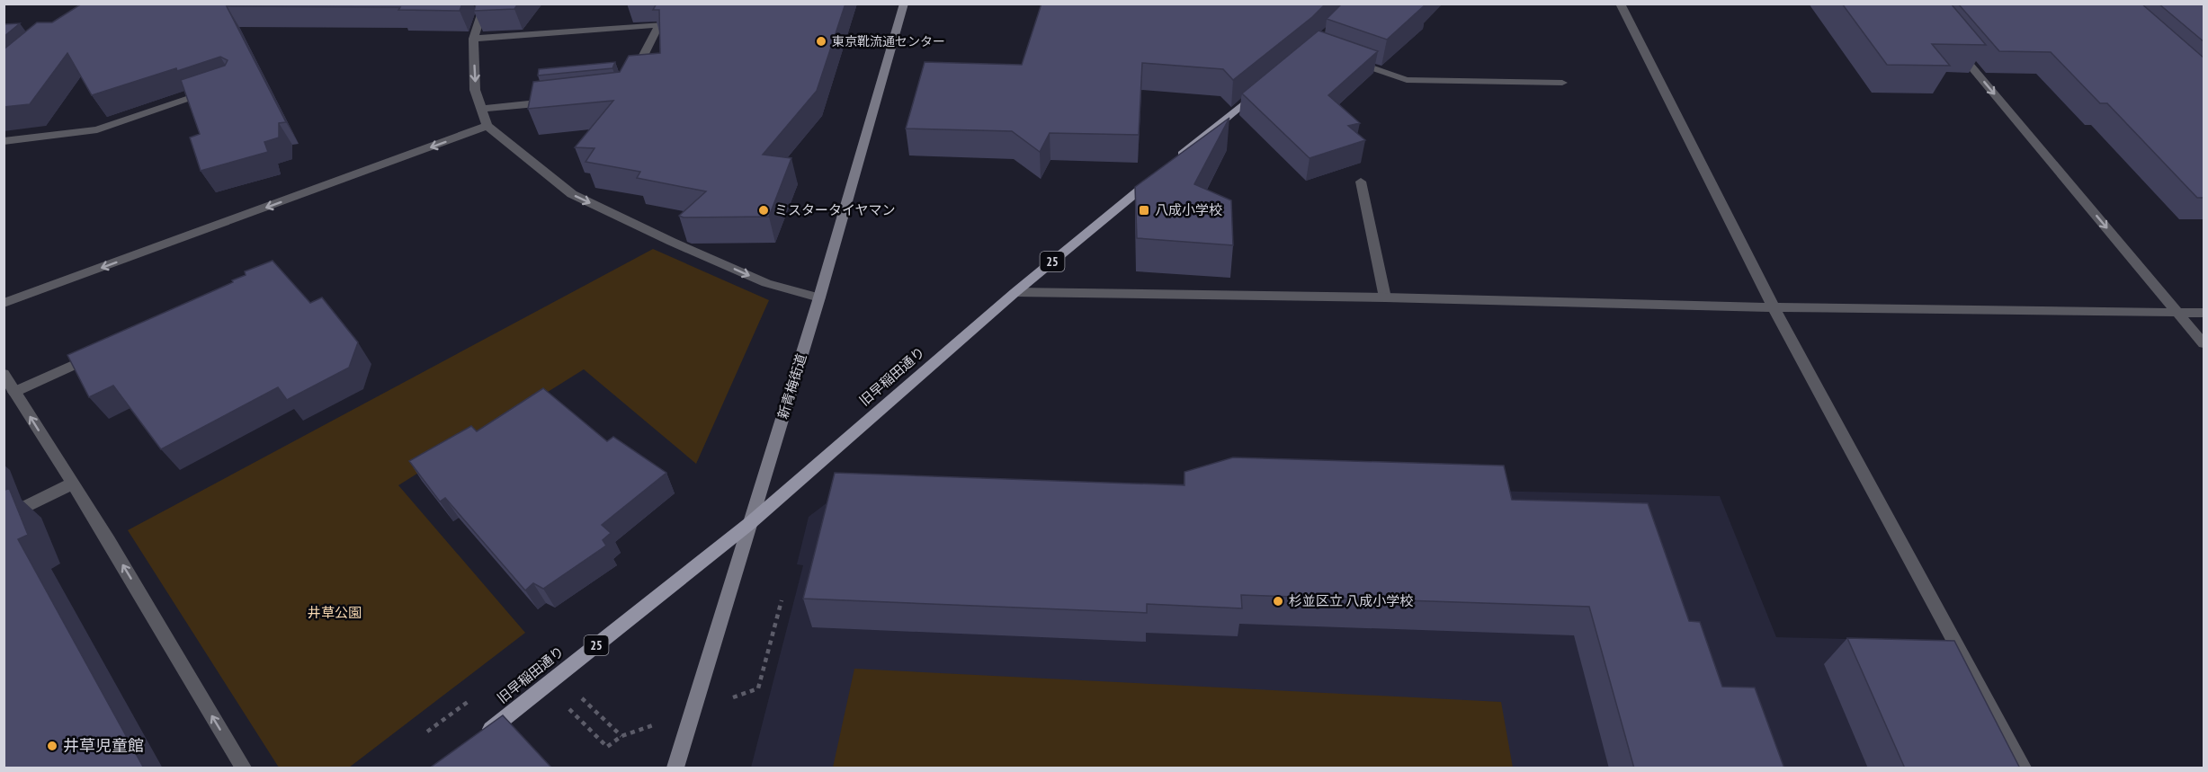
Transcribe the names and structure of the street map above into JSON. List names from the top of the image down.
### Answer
{
  "streets": {
    "main road": ["25", "旧早稲田通り", "新青梅街道"]
  },
  "crossings": [
    ["旧早稲田通り", "新青梅街道"]
  ],
  "parks": ["井草公園"],
  "places": {
    "other": [
      "東京靴流通センター",
      "ミスタータイヤマン",
      "杉並区立 八成小学校",
      "井草児童館"
    ],
    "transit": ["八成小学校"]
  }
}
